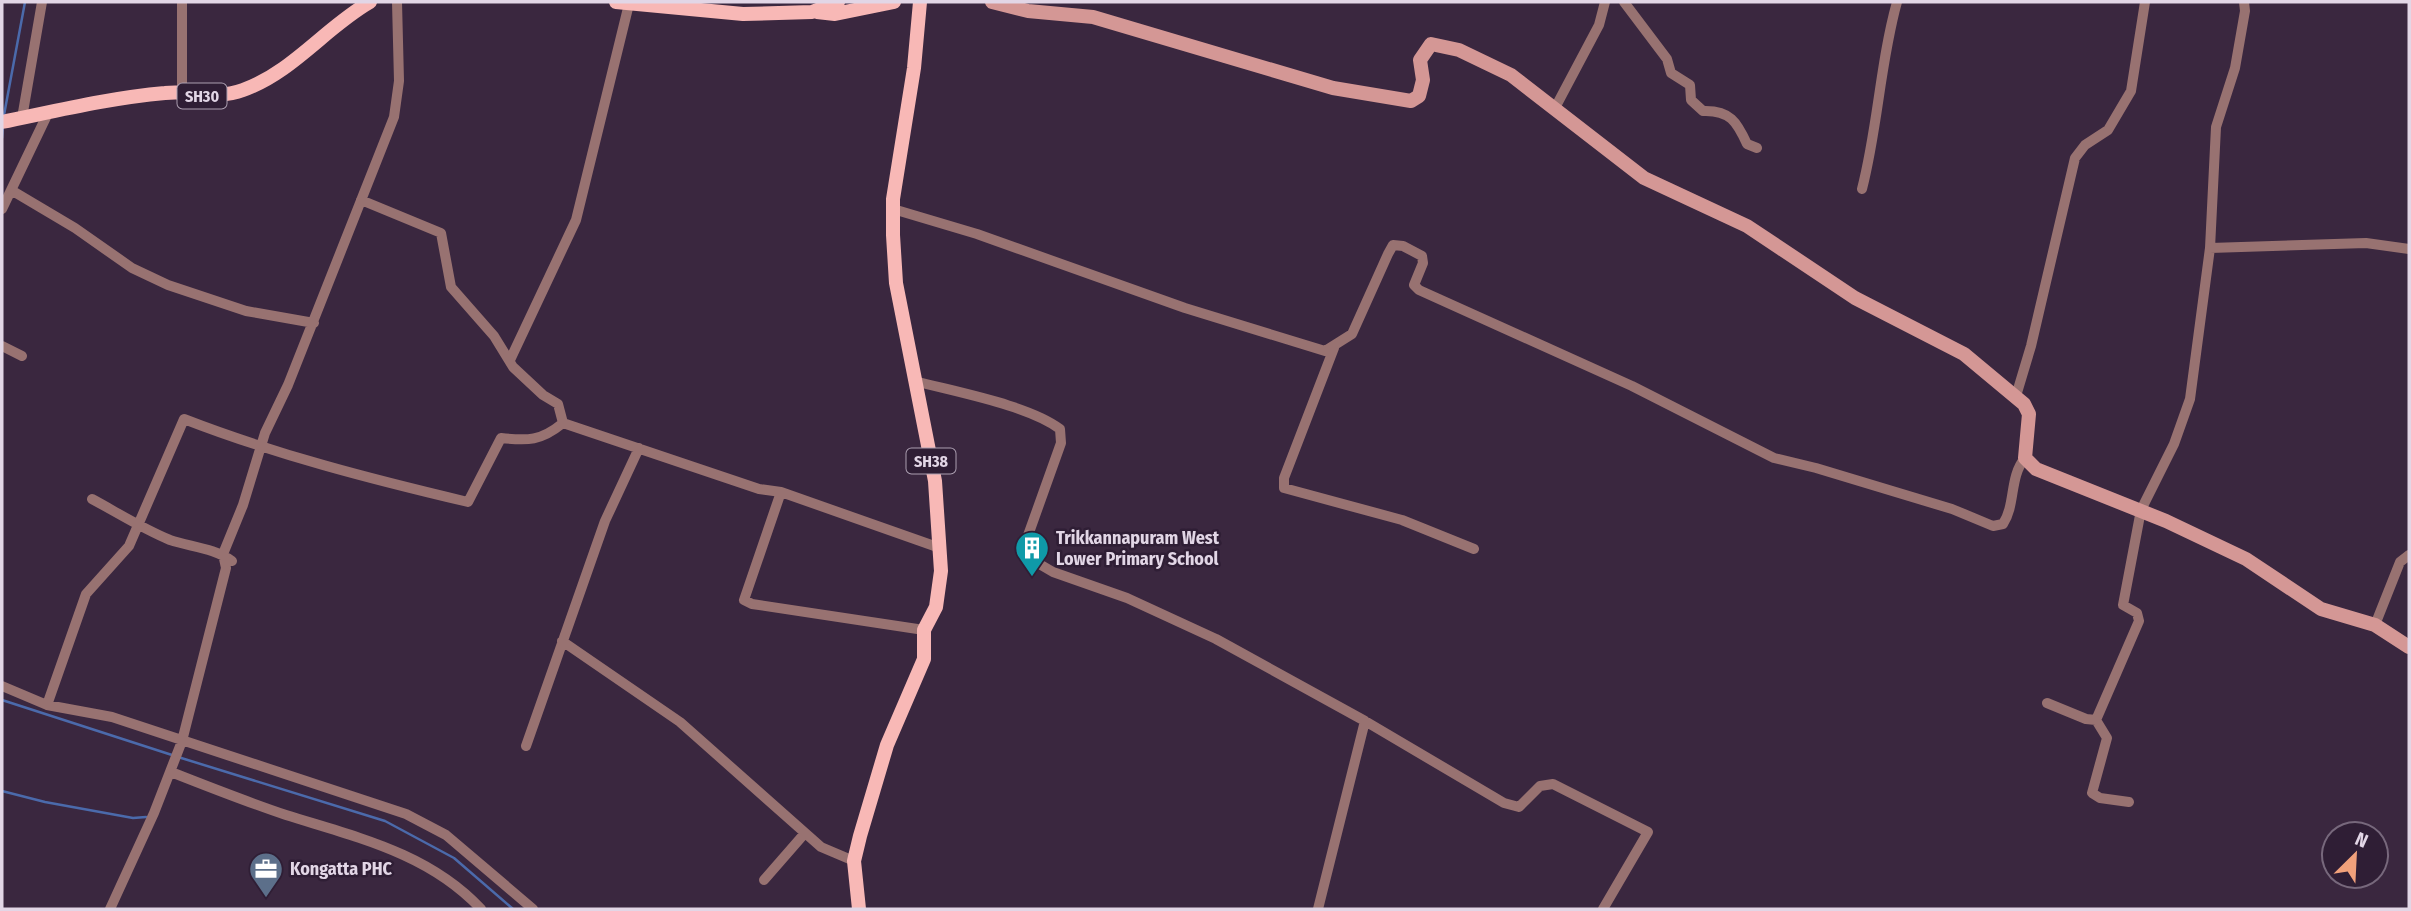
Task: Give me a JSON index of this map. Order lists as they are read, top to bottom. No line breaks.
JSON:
{"streets":{"main road":["SH30","SH38"]},"places":{"building":["Trikkannapuram West Lower Primary School"],"office":["Kongatta PHC"]},"north":"top right"}
